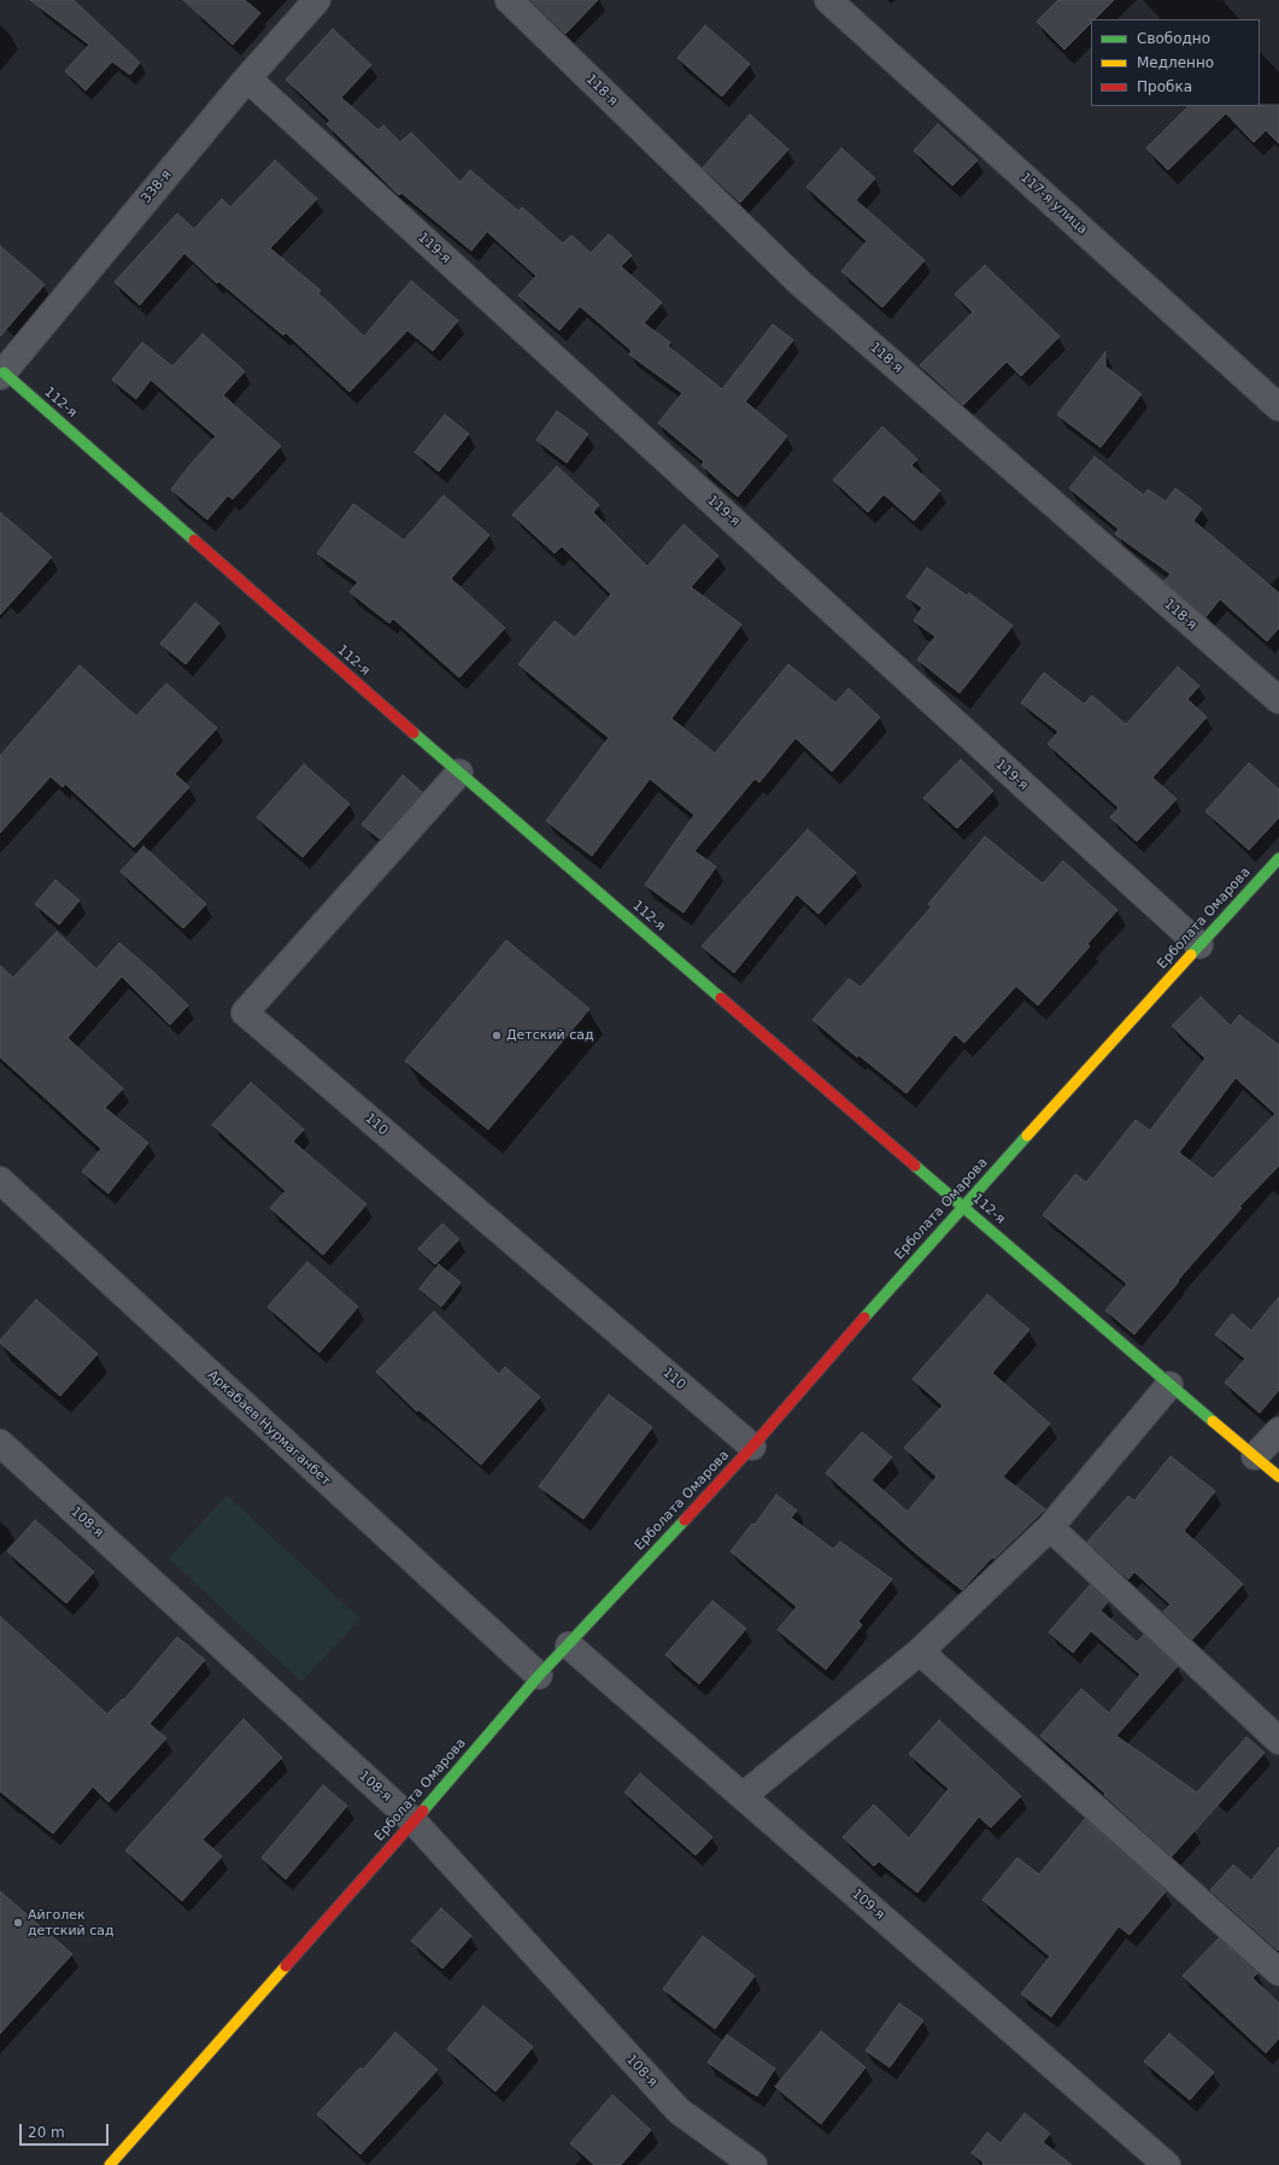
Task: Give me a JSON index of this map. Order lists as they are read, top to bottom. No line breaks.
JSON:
{"streets":{"street":["118-я","338-я","117-я улица","119-я","112-я","Ерболата Омарова","110","Аркабаев Нурмаганбет","108-я","109-я"]},"crossings":[["338-я","119-я"],["338-я","112-я"],["119-я","Ерболата Омарова"],["112-я","Ерболата Омарова"],["112-я","110"],["Ерболата Омарова","110"],["Ерболата Омарова","Аркабаев Нурмаганбет"],["Ерболата Омарова","108-я"],["Ерболата Омарова","109-я"]],"places":["Детский сад","Айголек детский сад"],"legend":["Свободно","Медленно","Пробка"],"scale_bar":"20 m"}
